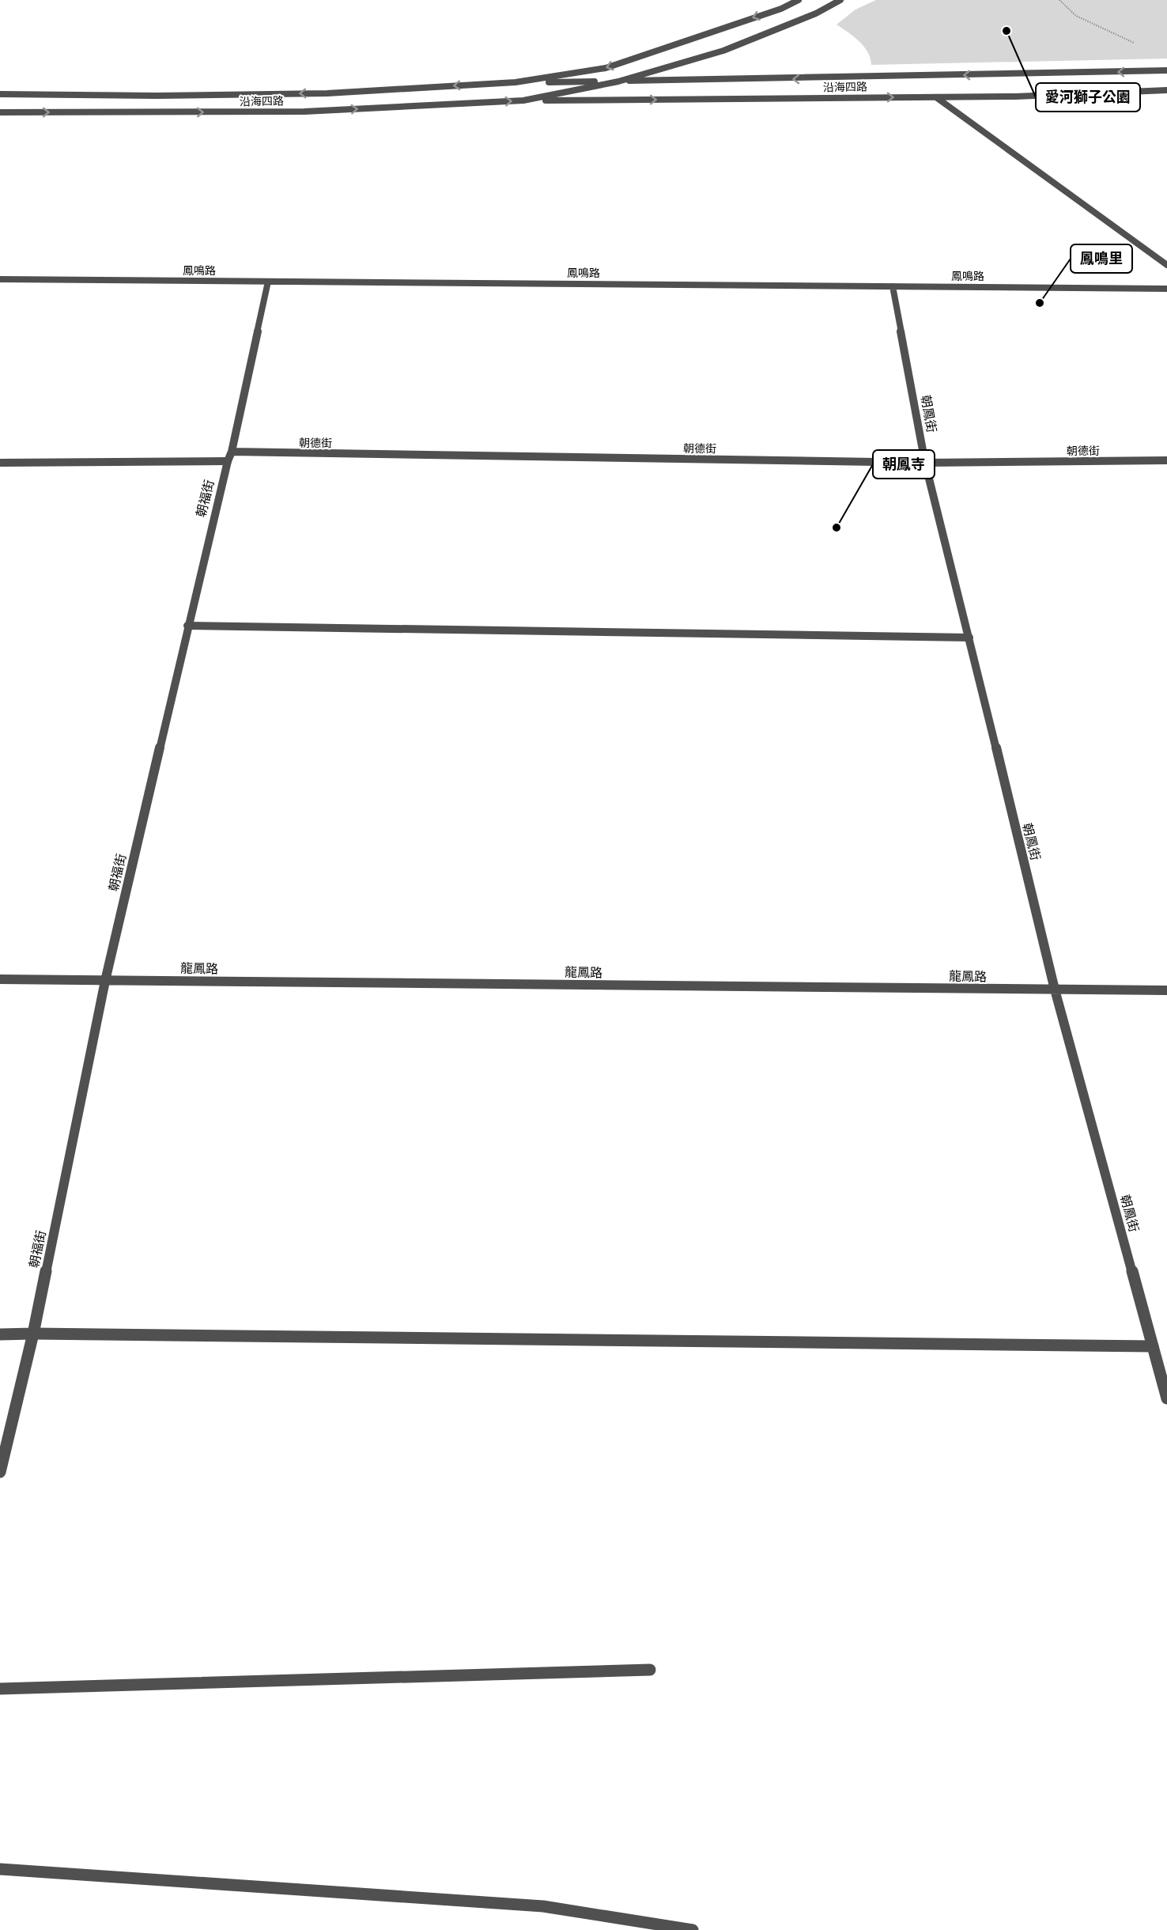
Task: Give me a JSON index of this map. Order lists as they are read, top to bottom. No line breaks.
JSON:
{"streets":{"street":["沿海四路","鳳鳴路","朝鳳街","朝德街","朝福街","龍鳳路"]},"crossings":[["鳳鳴路","朝鳳街"],["鳳鳴路","朝福街"],["朝鳳街","朝德街"],["朝鳳街","龍鳳路"],["朝德街","朝福街"],["朝福街","龍鳳路"]],"places":["愛河獅子公園","鳳鳴里","朝鳳寺"]}
